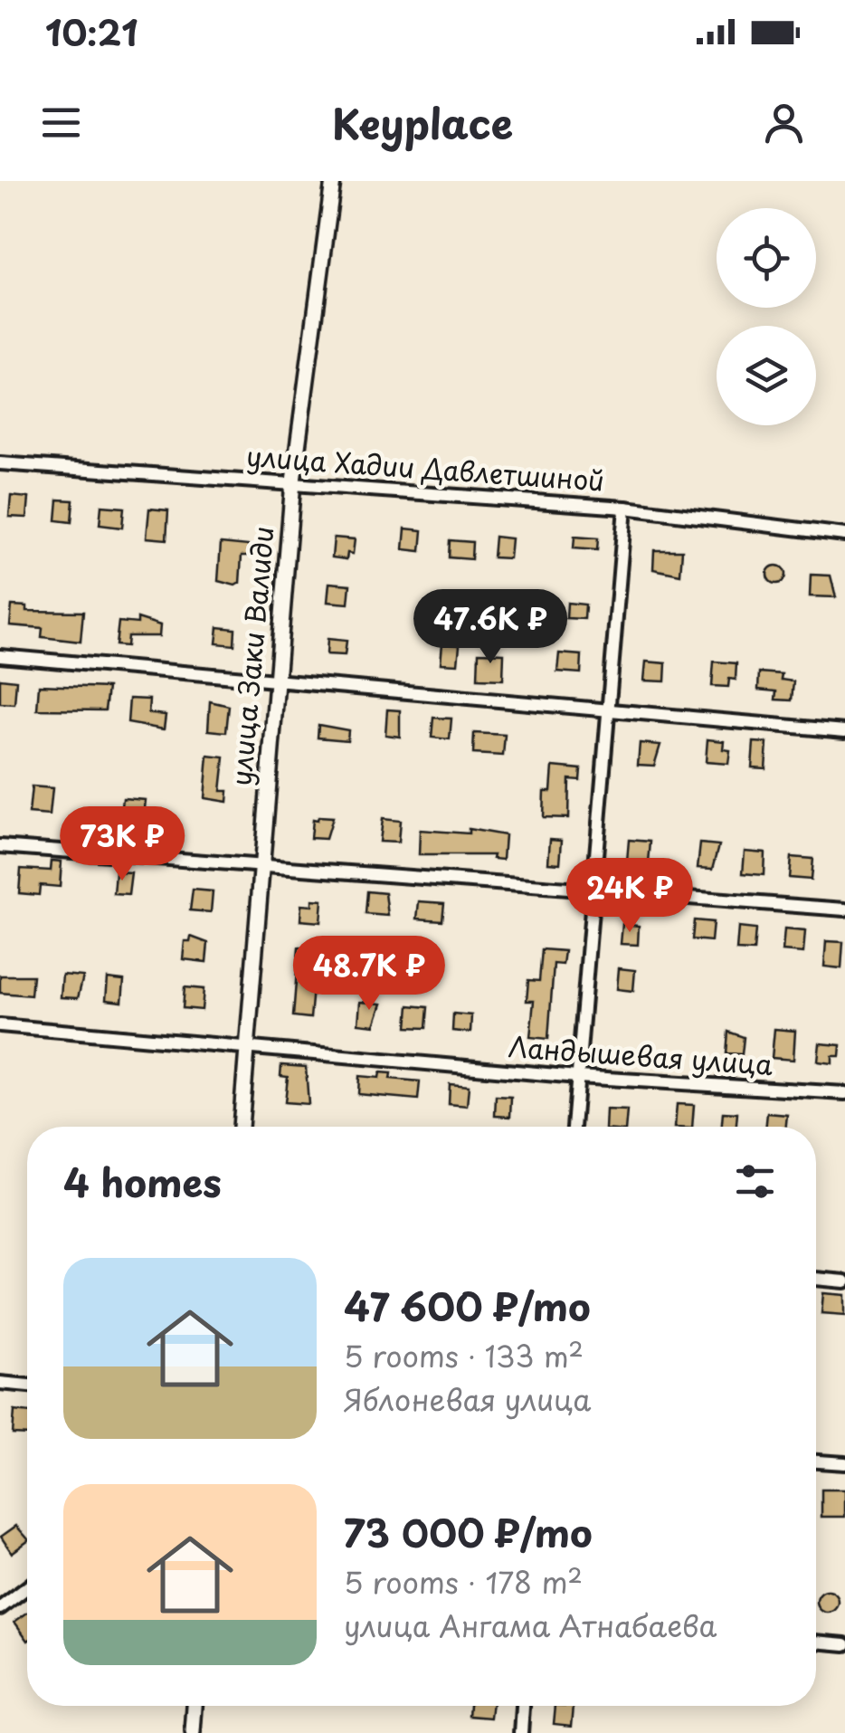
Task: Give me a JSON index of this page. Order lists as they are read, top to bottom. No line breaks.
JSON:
{"streets":{"street":["улица Хадии Давлетшиной","улица Заки Валиди","Ландышевая улица"]},"crossings":[["улица Хадии Давлетшиной","улица Заки Валиди"],["улица Заки Валиди","Ландышевая улица"]],"page":{"status":"10:21","header":"Keyplace","price":["47.6K ₽","73K ₽","24K ₽","48.7K ₽"],"heading":"4 homes","list":[{"name":"47 600 ₽/mo","note":"5 rooms · 133 m² · Яблоневая улица"},{"name":"73 000 ₽/mo","note":"5 rooms · 178 m² · улица Ангама Атнабаева"}]}}
